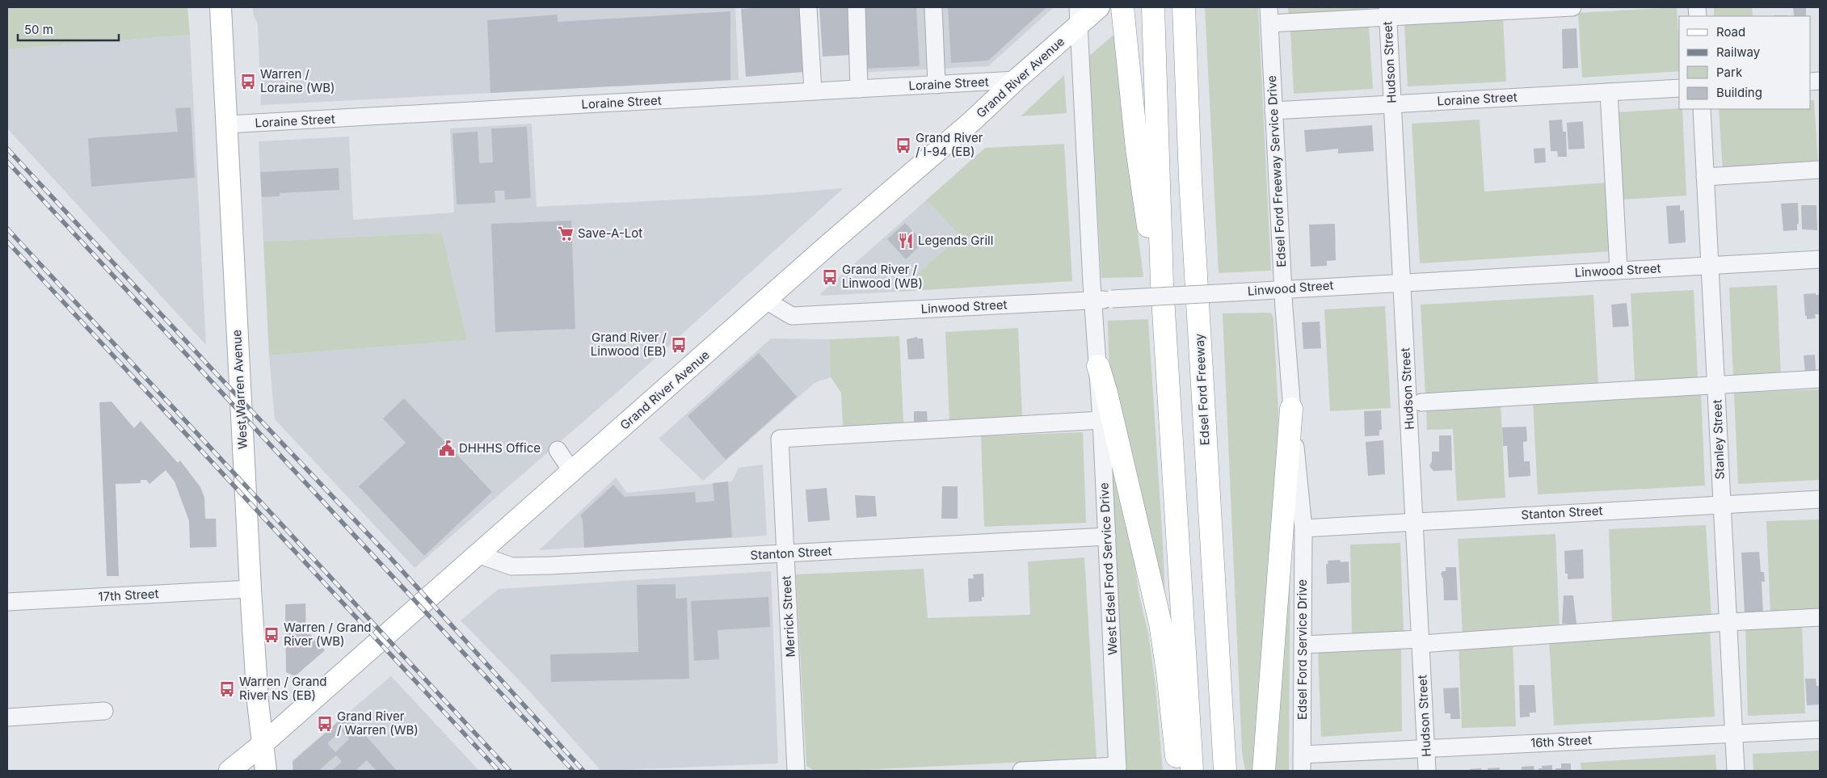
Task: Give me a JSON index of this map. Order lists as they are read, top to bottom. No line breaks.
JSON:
{"streets":{"highway":["Edsel Ford Freeway"],"main road":["Grand River Avenue","West Warren Avenue"],"street":["Hudson Street","Loraine Street","Edsel Ford Freeway Service Drive","Linwood Street","Stanley Street","Stanton Street","West Edsel Ford Service Drive","17th Street","Merrick Street","Edsel Ford Service Drive","16th Street"]},"crossings":[["Hudson Street","Loraine Street"],["Hudson Street","Linwood Street"],["Hudson Street","Stanton Street"],["Hudson Street","16th Street"],["Grand River Avenue","Loraine Street"],["Grand River Avenue","Linwood Street"],["Grand River Avenue","West Warren Avenue"],["Grand River Avenue","Stanton Street"],["Loraine Street","Edsel Ford Freeway Service Drive"],["Loraine Street","West Warren Avenue"],["Edsel Ford Freeway Service Drive","Linwood Street"],["Edsel Ford Freeway Service Drive","Stanton Street"],["Edsel Ford Freeway Service Drive","Edsel Ford Service Drive"],["Linwood Street","Stanley Street"],["West Warren Avenue","17th Street"],["Stanley Street","Stanton Street"],["Stanley Street","16th Street"],["Stanton Street","West Edsel Ford Service Drive"],["Stanton Street","Merrick Street"],["Stanton Street","Edsel Ford Service Drive"],["West Edsel Ford Service Drive","Merrick Street"],["Edsel Ford Service Drive","16th Street"]],"places":{"bus stop":["Warren / Loraine (WB)","Grand River / I-94 (EB)","Grand River / Linwood (WB)","Grand River / Linwood (EB)","Warren / Grand River (WB)","Warren / Grand River NS (EB)","Grand River / Warren (WB)"],"supermarket":["Save-A-Lot"],"restaurant":["Legends Grill"],"public building":["DHHHS Office"]},"legend":["Road","Railway","Park","Building"],"scale_bar":"50 m"}
